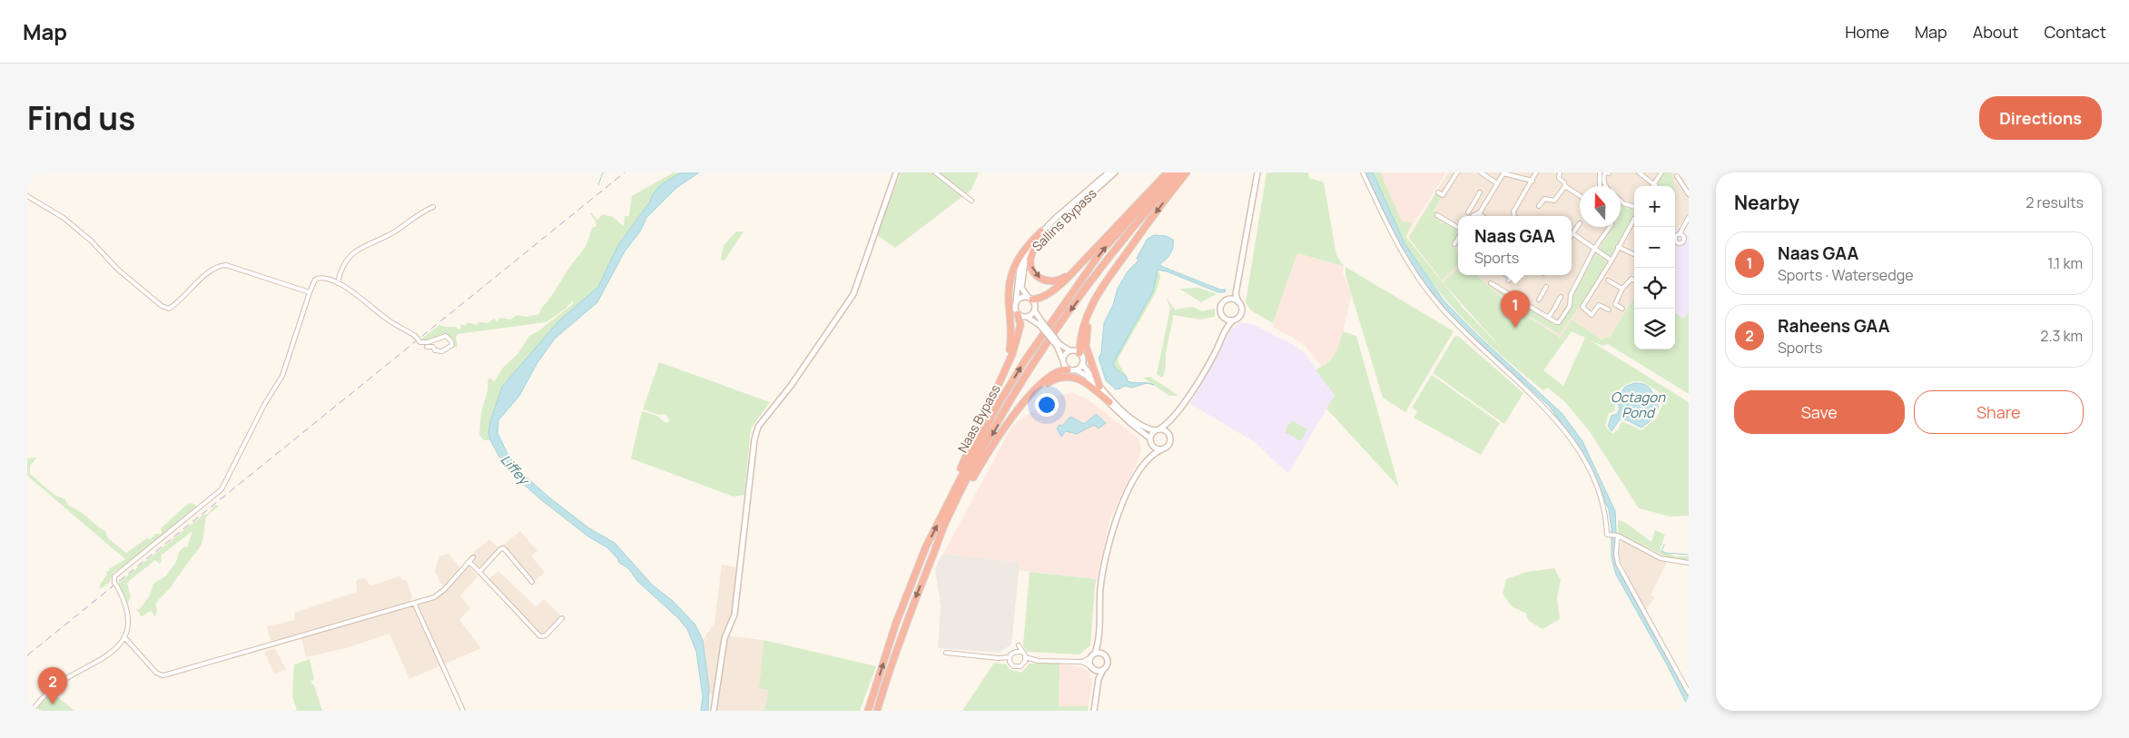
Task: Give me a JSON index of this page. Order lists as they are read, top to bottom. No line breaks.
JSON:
{"streets":{"highway":["Naas Bypass"],"main road":["Sallins Bypass"]},"water":["Octagon Pond","Liffey"],"north":"top","page":{"header":"Map","nav":["Home","Map","About","Contact"],"title":"Find us","buttons":["Directions",["Save","Share"]],"heading":["Nearby","2 results"],"map_buttons":["+","−"],"popup":["Naas GAA","Sports"],"list":[{"mark":"1","name":"Naas GAA","note":"Sports · Watersedge","value":"1.1 km"},{"mark":"2","name":"Raheens GAA","note":"Sports","value":"2.3 km"}],"pins":["1","2"]}}
